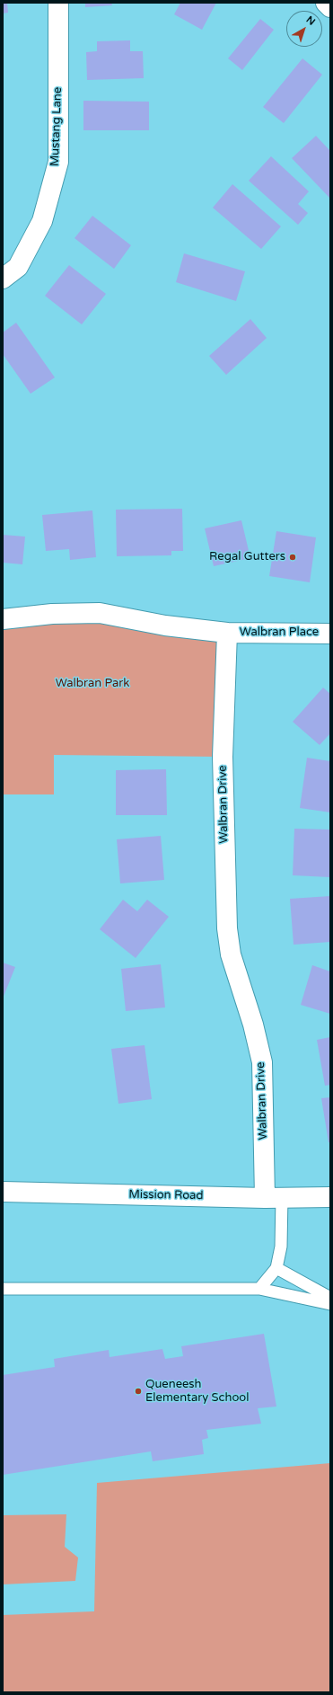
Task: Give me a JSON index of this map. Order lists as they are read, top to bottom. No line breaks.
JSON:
{"streets":{"street":["Mustang Lane","Walbran Place","Walbran Drive","Mission Road"]},"crossings":[["Walbran Place","Walbran Drive"],["Walbran Drive","Mission Road"]],"parks":["Walbran Park"],"places":["Regal Gutters","Queneesh Elementary School"],"north":"top right"}
